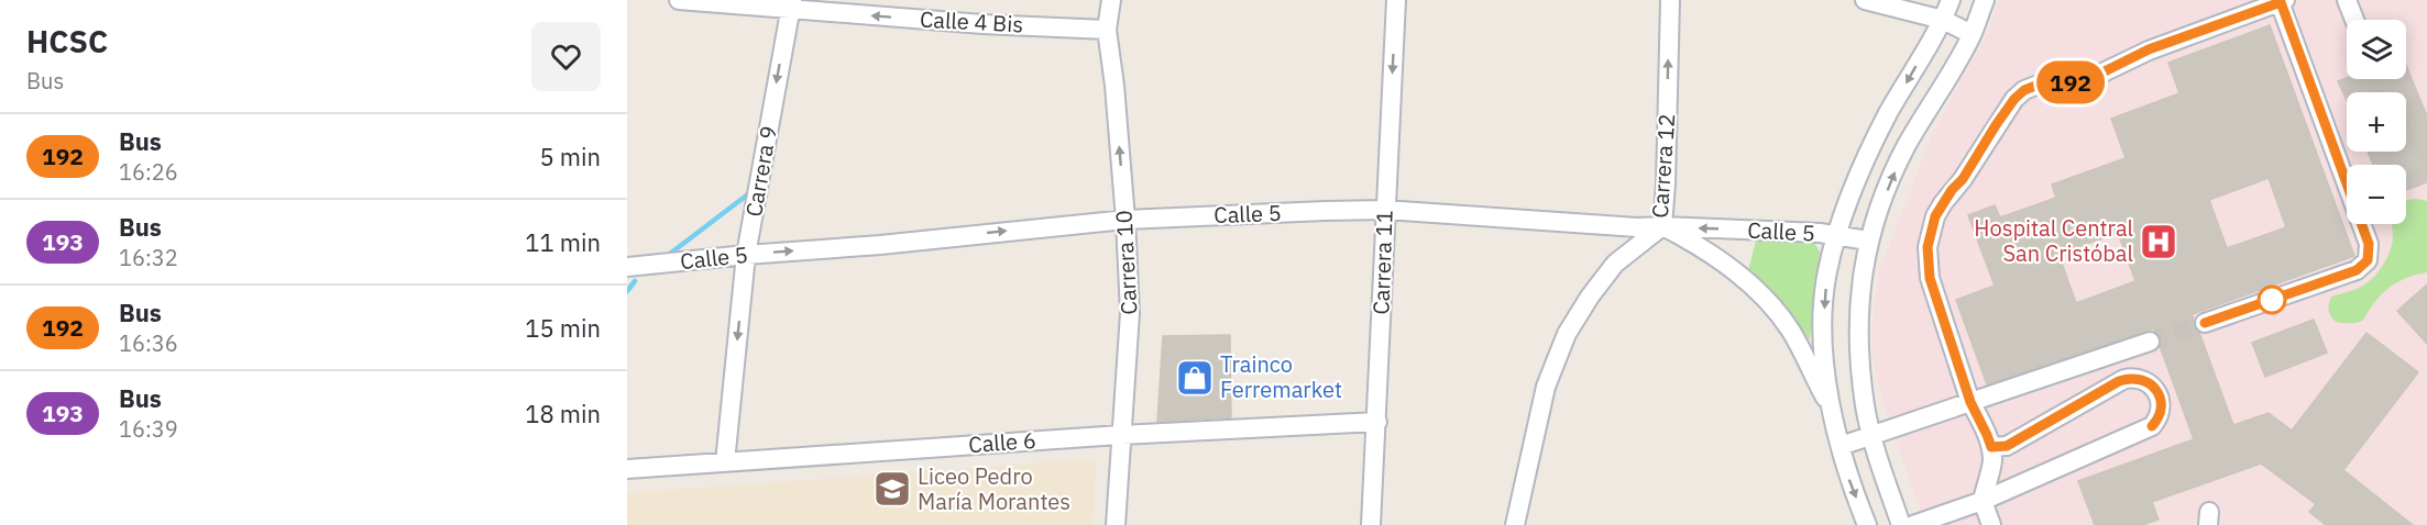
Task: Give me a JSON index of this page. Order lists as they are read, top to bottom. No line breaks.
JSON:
{"streets":{"street":["Calle 4 Bis","Carrera 12","Carrera 9","Calle 5","Carrera 10","Carrera 11","Calle 6"]},"crossings":[["Calle 4 Bis","Carrera 9"],["Calle 4 Bis","Carrera 10"],["Carrera 12","Calle 5"],["Carrera 9","Calle 5"],["Carrera 9","Calle 6"],["Calle 5","Carrera 10"],["Calle 5","Carrera 11"],["Carrera 10","Calle 6"],["Carrera 11","Calle 6"]],"one_way":["Calle 4 Bis","Carrera 12","Carrera 9","Carrera 10","Carrera 11"],"places":{"hospital":["Hospital Central San Cristóbal"],"shop":["Trainco Ferremarket"],"school or university":["Liceo Pedro María Morantes"]},"lines":["bus line 192"],"page":{"heading":["HCSC","Bus"],"on_map":"192","map_buttons":["+","−"],"list":[{"mark":"192","name":"Bus","note":"16:26","value":"5 min"},{"mark":"193","name":"Bus","note":"16:32","value":"11 min"},{"mark":"192","name":"Bus","note":"16:36","value":"15 min"},{"mark":"193","name":"Bus","note":"16:39","value":"18 min"}]}}
